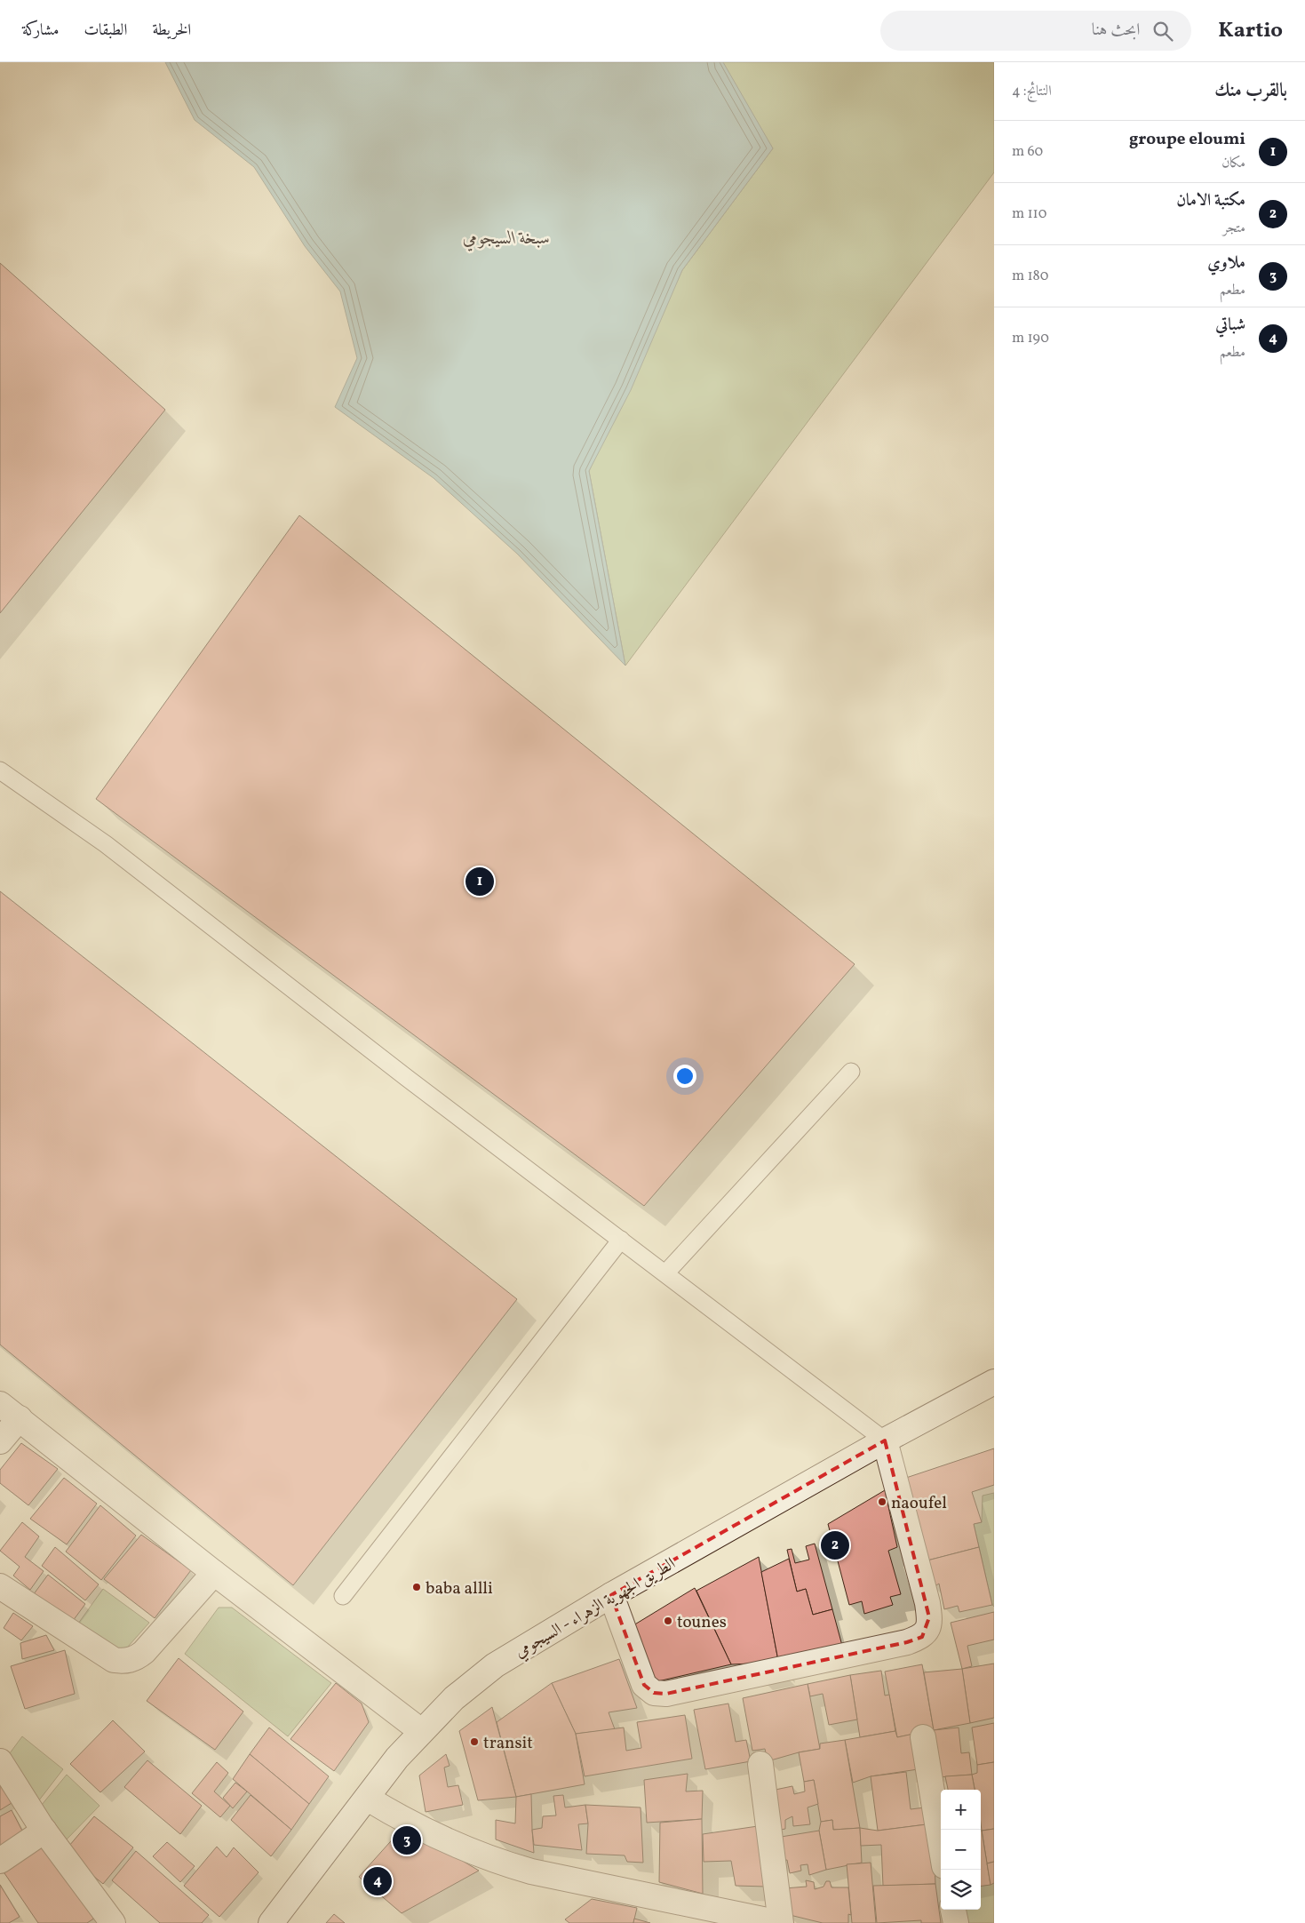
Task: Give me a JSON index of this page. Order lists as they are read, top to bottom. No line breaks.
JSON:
{"streets":{"street":["الطريق الجهوية الزهراء - السيجومي"]},"water":["سبخة السيجومي"],"places":["naoufel","baba allli","tounes","transit"],"page":{"header":"Kartio","search":"ابحث هنا","nav":["الخريطة","الطبقات","مشاركة"],"heading":["بالقرب منك","النتائج: 4"],"list":[{"mark":"1","name":"groupe eloumi","note":"مكان","value":"60 m"},{"mark":"2","name":"مكتبة الامان","note":"متجر","value":"110 m"},{"mark":"3","name":"ملاوي","note":"مطعم","value":"180 m"},{"mark":"4","name":"شباتي","note":"مطعم","value":"190 m"}],"pins":["1","2","3","4"],"map_buttons":["+","−"]}}
